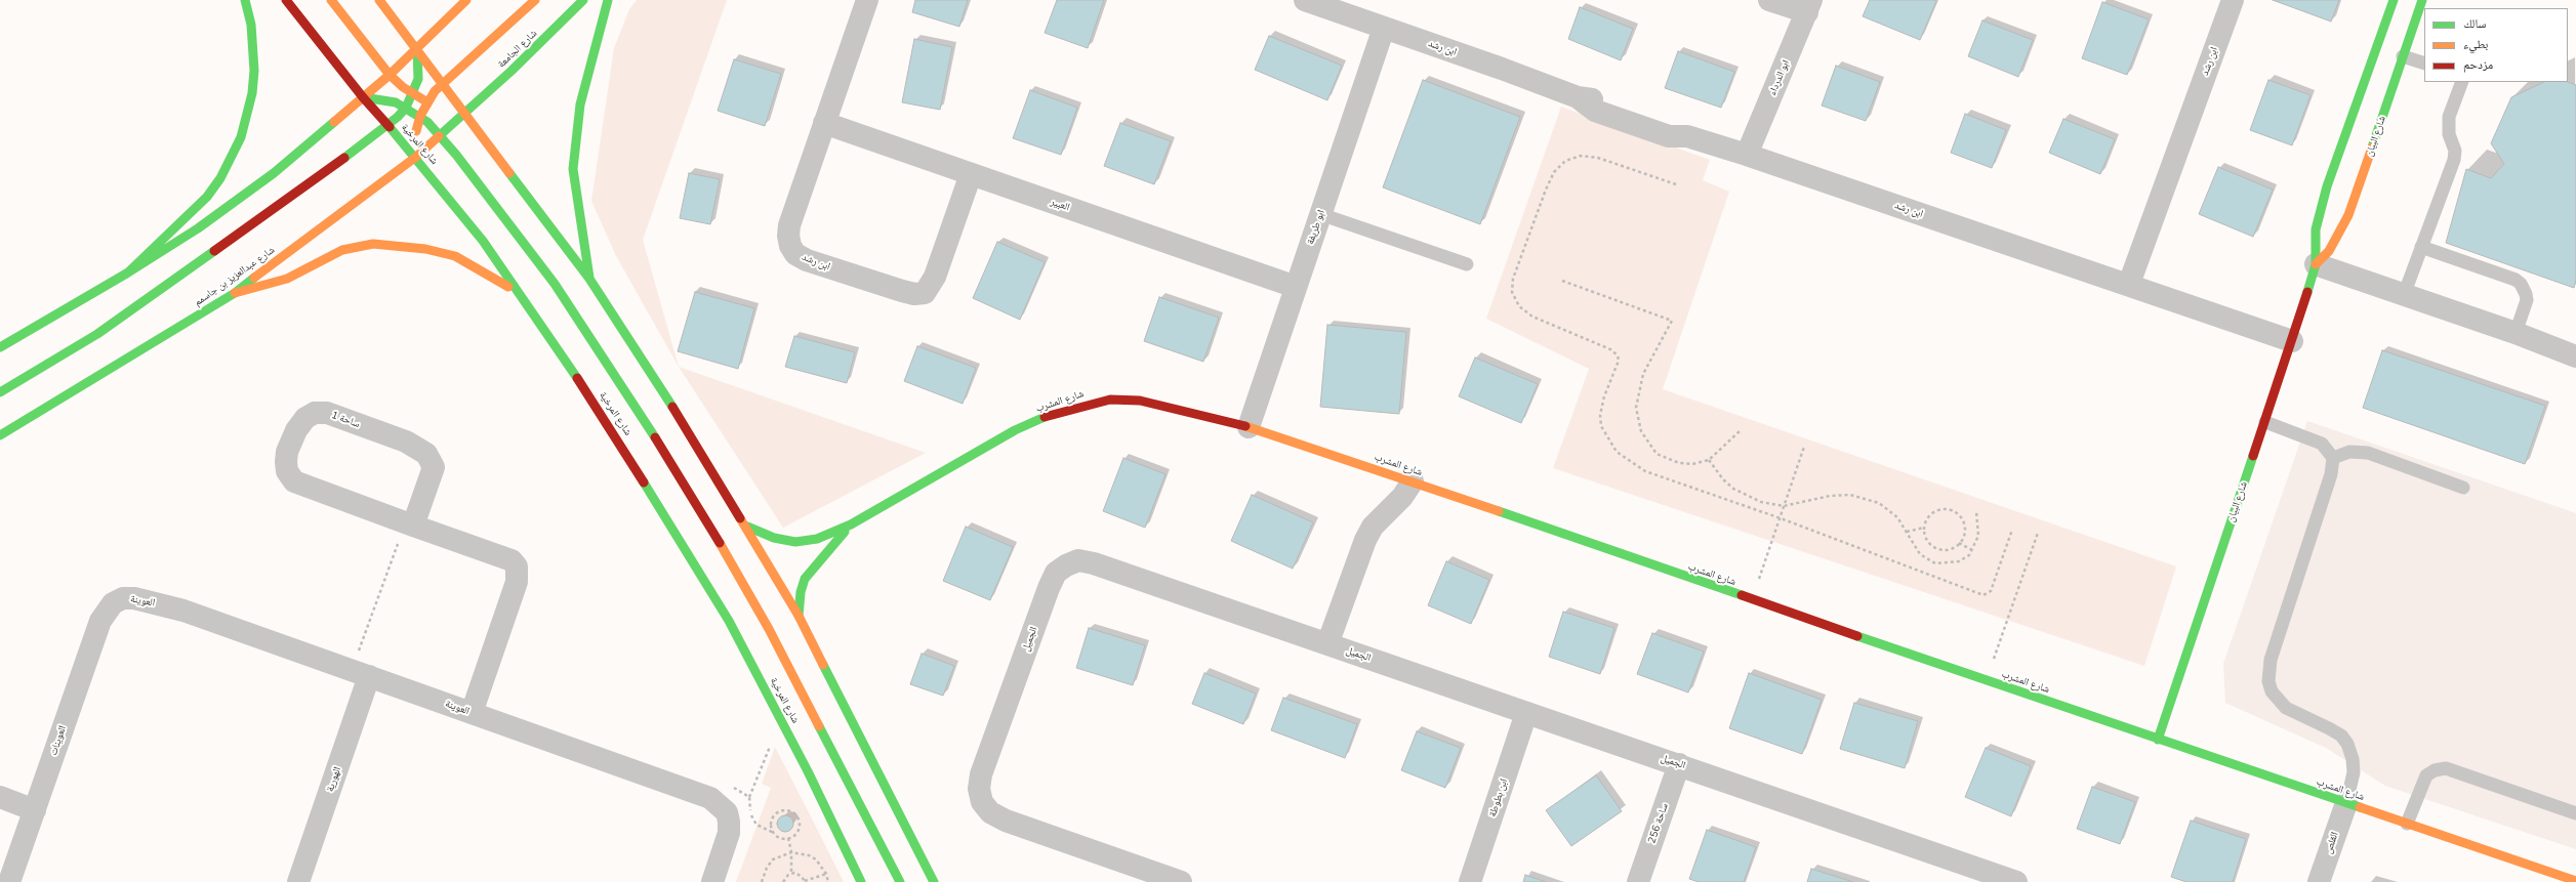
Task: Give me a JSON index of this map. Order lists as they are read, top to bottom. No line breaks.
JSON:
{"streets":{"main road":["شارع الجامعة","شارع البيان","شارع المرخية","شارع عبدالعزيز بن جاسمم","شارع المشرب"],"street":["ابن رشد","ابو الدرداء","العبير","ابو طريفة","ساحة 1","العوينة","الجميل","العوينات","الهورية","ابن بطوطة","ساحة 256","القلص"]},"crossings":[["ابن رشد","ابو الدرداء"],["ابن رشد","شارع البيان"],["ابن رشد","العبير"],["ابن رشد","ابو طريفة"],["شارع الجامعة","شارع عبدالعزيز بن جاسمم"],["شارع البيان","شارع المشرب"],["شارع المرخية","شارع عبدالعزيز بن جاسمم"],["العبير","ابو طريفة"],["ابو طريفة","شارع المشرب"],["شارع المشرب","القلص"],["ساحة 1","العوينة"],["العوينة","العوينات"],["العوينة","الهورية"],["الجميل","ابن بطوطة"],["الجميل","ساحة 256"]],"legend":["سالك","بطيء","مزدحم"]}
